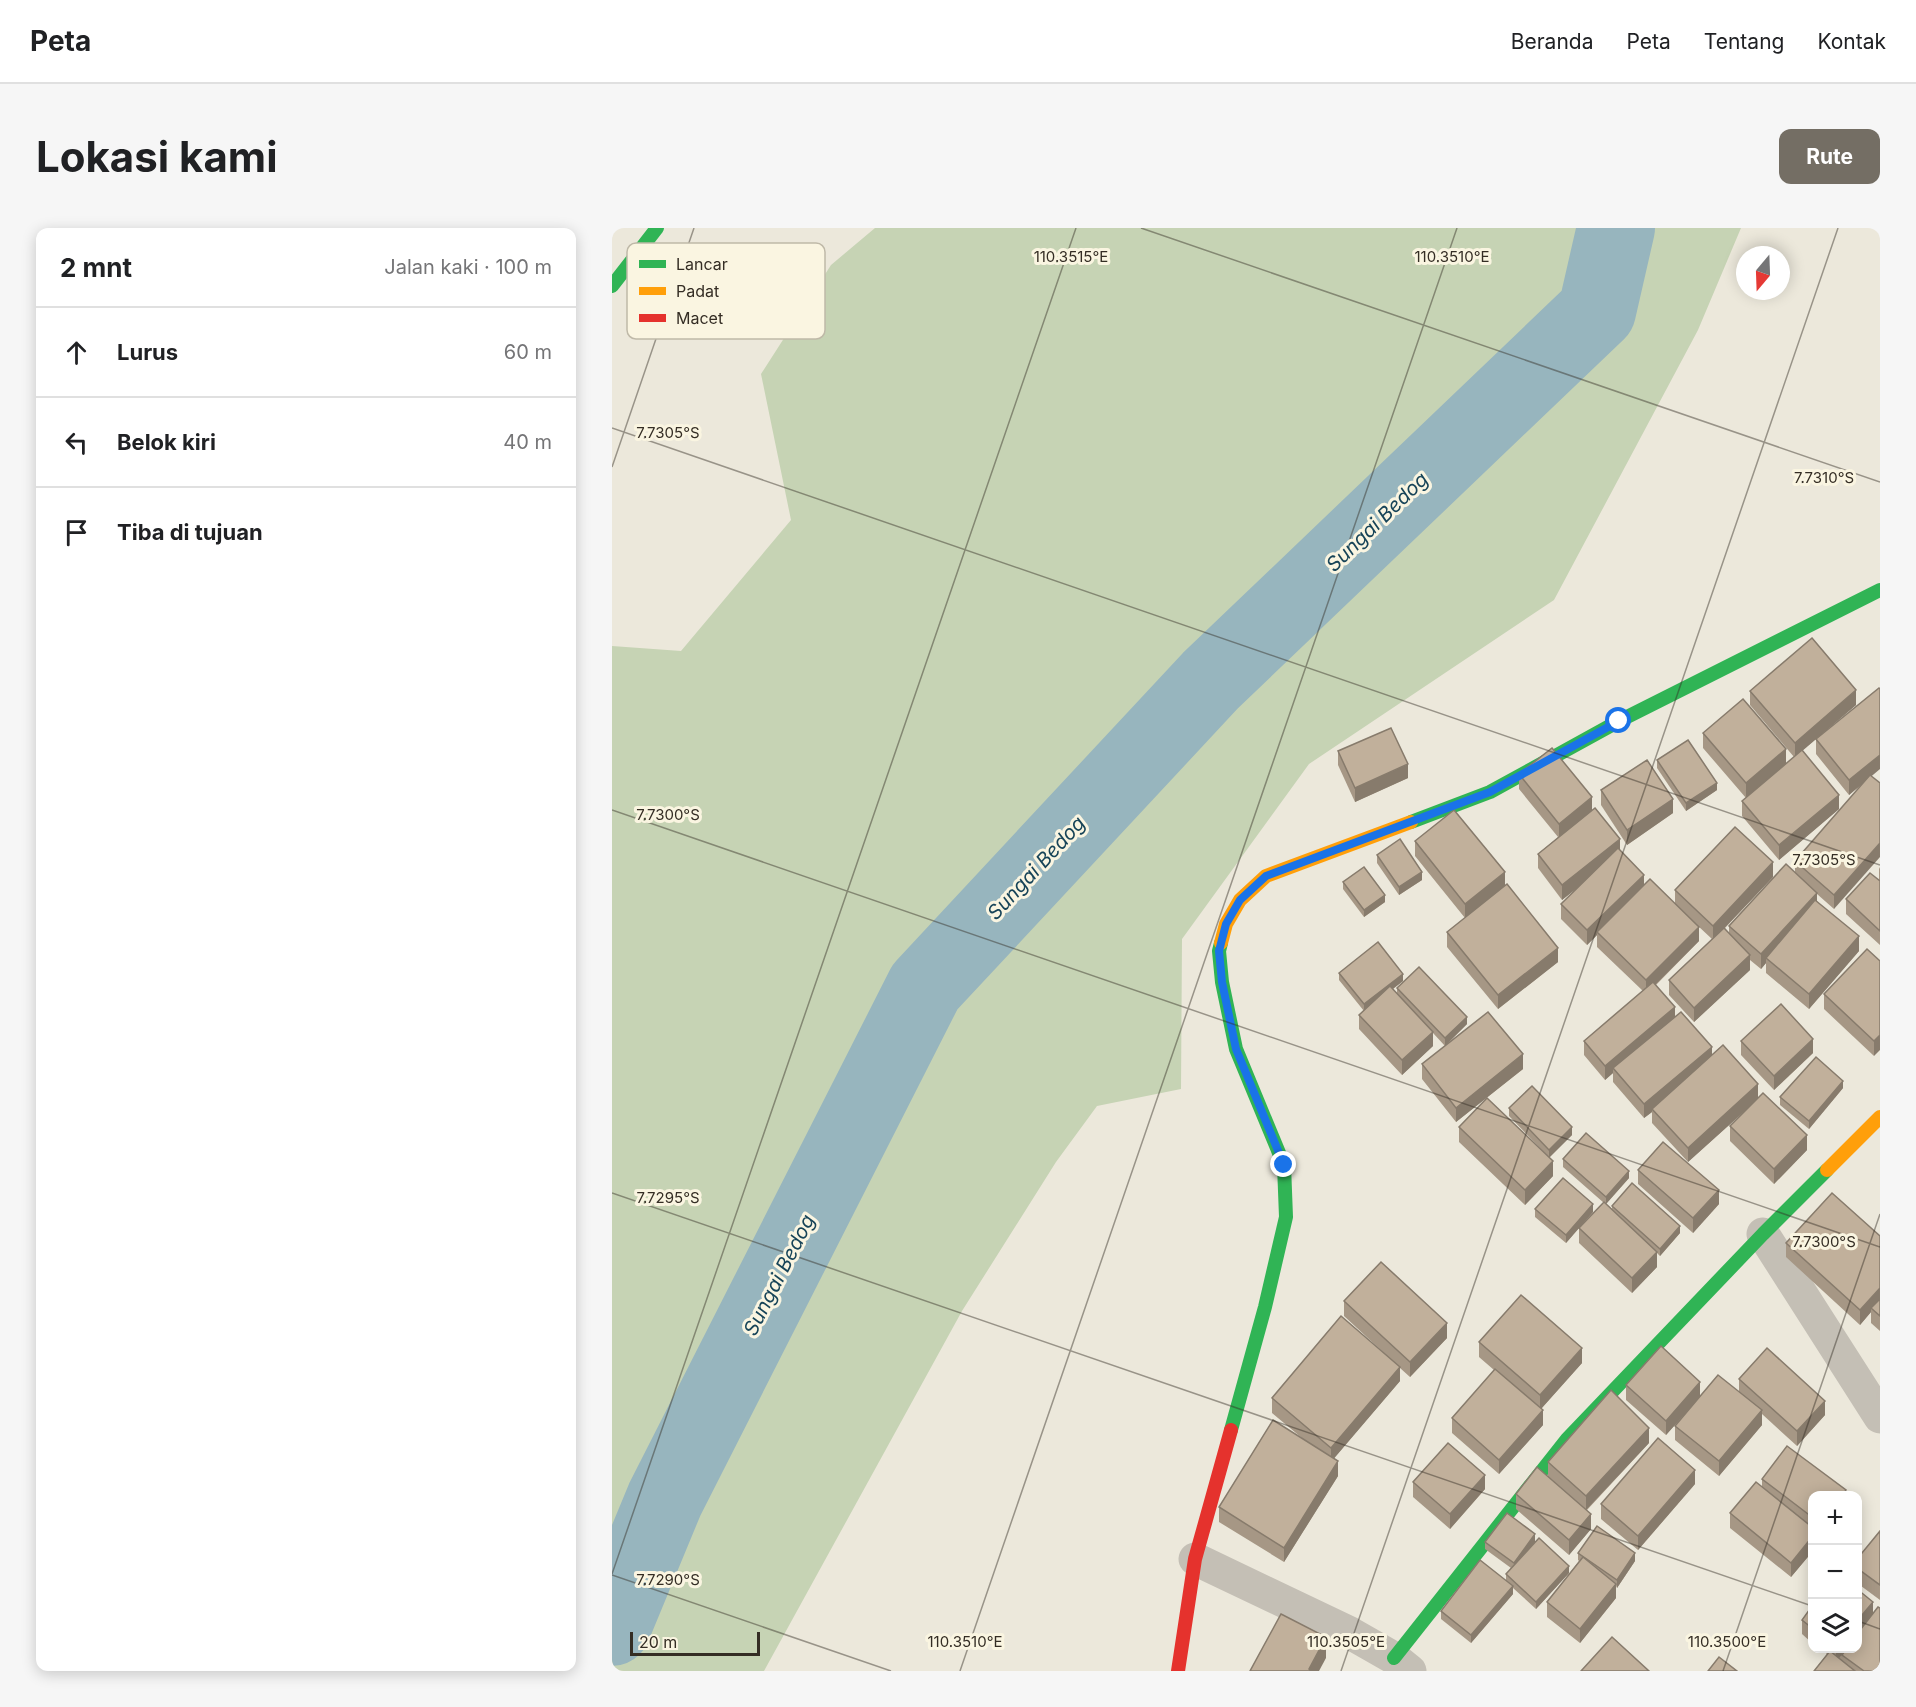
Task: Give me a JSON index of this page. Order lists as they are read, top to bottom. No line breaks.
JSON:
{"water":["Sungai Bedog"],"legend":["Lancar","Padat","Macet"],"scale_bar":"20 m","north":"bottom","page":{"header":"Peta","nav":["Beranda","Peta","Tentang","Kontak"],"buttons":"Rute","title":"Lokasi kami","heading":["2 mnt","Jalan kaki · 100 m"],"list":[["Lurus","60 m"],["Belok kiri","40 m"],"Tiba di tujuan"],"map_buttons":["+","−"],"scale":"20 m"},"coordinates":["110.3515°E","110.3510°E","7.7305°S","7.7310°S","7.7300°S","7.7295°S","7.7290°S","110.3505°E","110.3500°E"]}
